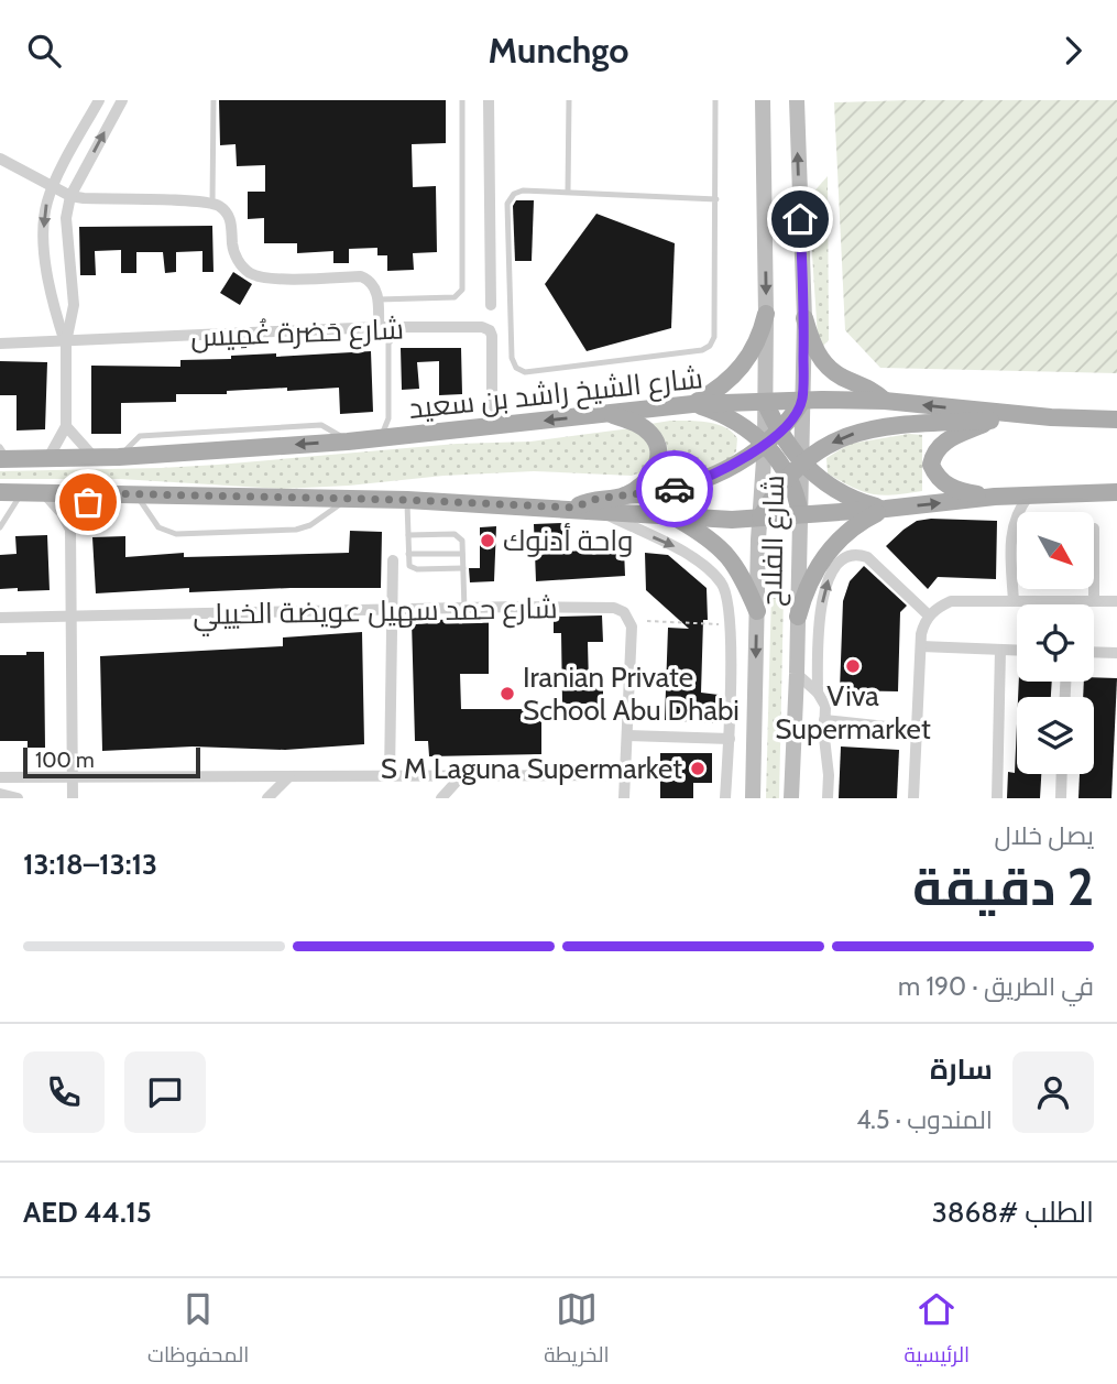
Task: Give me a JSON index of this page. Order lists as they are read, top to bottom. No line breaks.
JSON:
{"streets":{"main road":["شارع الشيخ راشد بن سعيد","شارع الفلاح"],"street":["شارع حَضرة غُمِيس","شارع حمد سهيل عويضة الخييلي"]},"crossings":[["شارع حَضرة غُمِيس","شارع الشيخ راشد بن سعيد"],["شارع الشيخ راشد بن سعيد","شارع الفلاح"]],"places":["واحة أدنوك","Viva Supermarket","Iranian Private School Abu Dhabi","S M Laguna Supermarket"],"scale_bar":"100 m","north":"bottom right","page":{"header":"Munchgo","scale":"100 m","heading":["2 دقيقة","يصل خلال","13:13–13:18"],"panel":["سارة","المندوب · 4.5","الطلب #3868","AED 44.15"],"bar":"في الطريق · 190 m","tabs":["الرئيسية","الخريطة","المحفوظات"]}}
